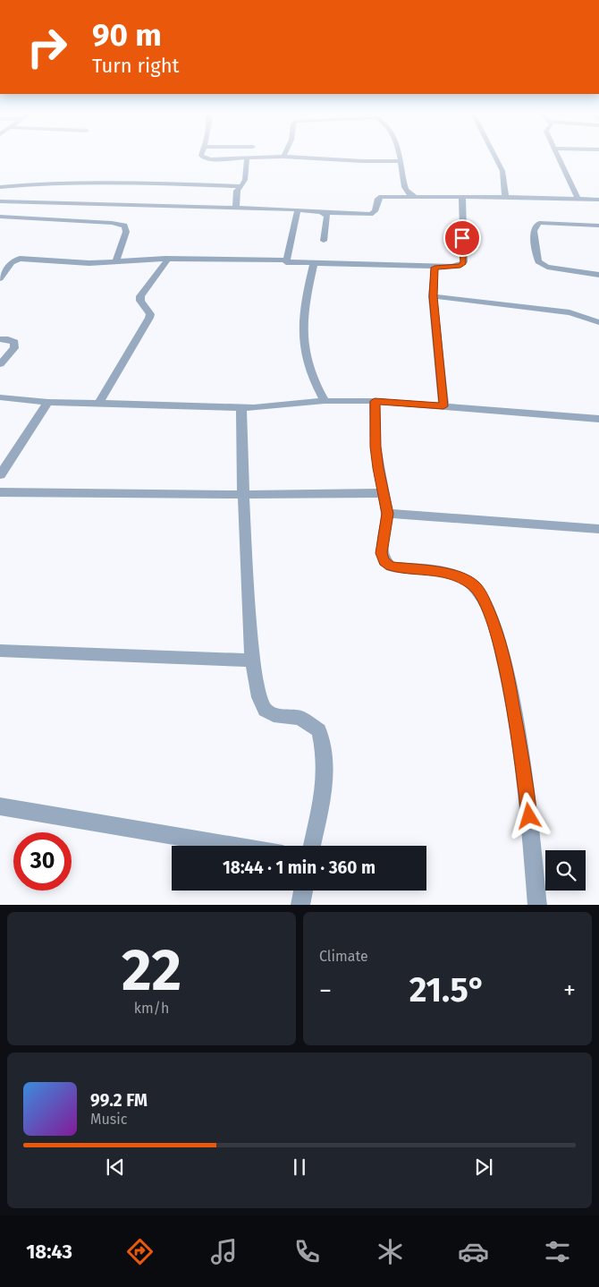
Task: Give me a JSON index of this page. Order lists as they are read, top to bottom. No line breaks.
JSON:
{"page":{"turn":["90 m","Turn right"],"limit":"30","trip":"18:44 · 1 min · 360 m","tile":[["22","km/h"],"Climate"],"heat":["−","21.5°","+"],"song":["99.2 FM","Music"],"tabs":"18:43"}}
